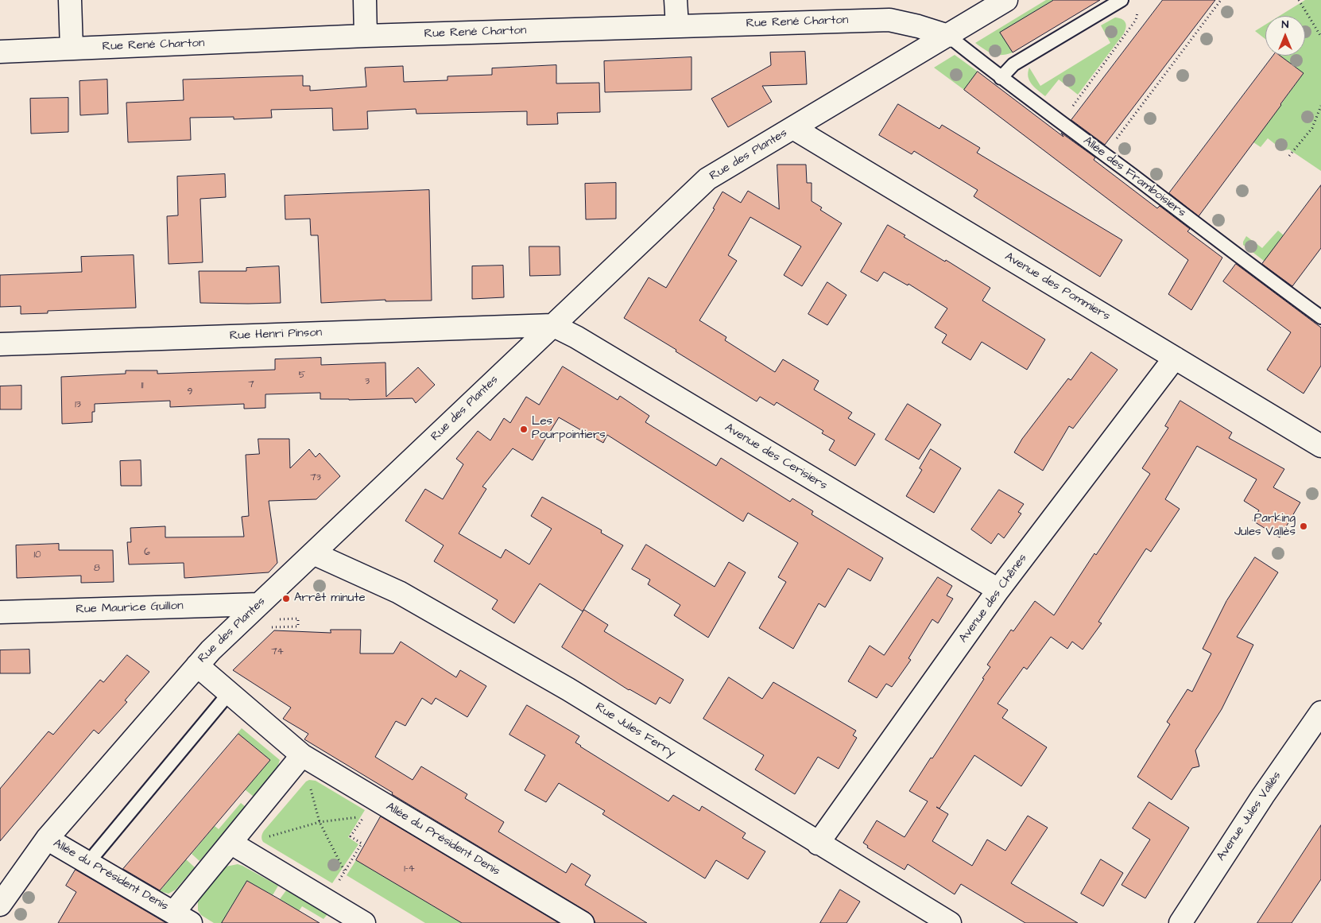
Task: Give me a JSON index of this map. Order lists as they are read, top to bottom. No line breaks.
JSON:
{"streets":{"street":["Rue René Charton","Rue des Plantes","Avenue des Pommiers","Rue Henri Pinson","Avenue des Cerisiers","Avenue des Chênes","Rue Maurice Guillon","Rue Jules Ferry","Avenue Jules Vallès","Allée du Président Denis"],"lane":["Allée des Framboisiers"]},"crossings":[["Rue René Charton","Rue des Plantes"],["Rue René Charton","Allée des Framboisiers"],["Rue des Plantes","Allée des Framboisiers"],["Rue des Plantes","Avenue des Pommiers"],["Rue des Plantes","Rue Henri Pinson"],["Rue des Plantes","Avenue des Cerisiers"],["Rue des Plantes","Rue Maurice Guillon"],["Rue des Plantes","Rue Jules Ferry"],["Rue des Plantes","Allée du Président Denis"],["Avenue des Pommiers","Avenue des Chênes"],["Rue Henri Pinson","Avenue des Cerisiers"],["Avenue des Cerisiers","Avenue des Chênes"],["Avenue des Chênes","Rue Jules Ferry"]],"places":["Les Pourpointiers","Parking Jules Vallès","Arrêt minute"],"house_numbers":["5","3","7","11","9","13","73","6","10","8","74","1-4"],"north":"top"}
